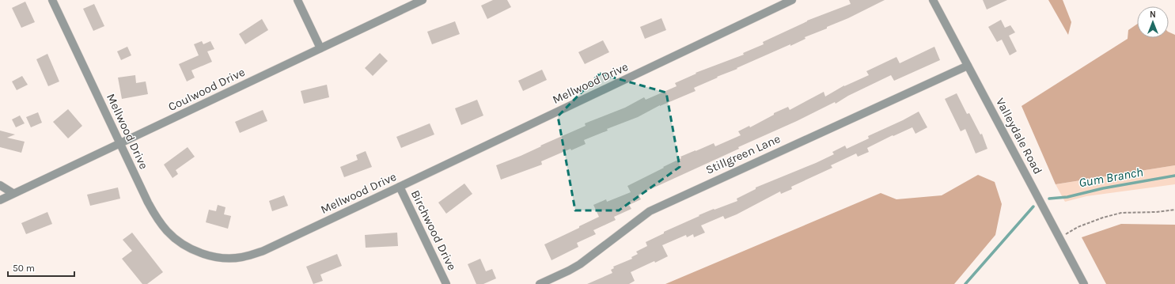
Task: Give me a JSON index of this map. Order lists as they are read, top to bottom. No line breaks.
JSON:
{"streets":{"street":["Mellwood Drive","Coulwood Drive","Valleydale Road","Stillgreen Lane","Birchwood Drive"]},"crossings":[["Mellwood Drive","Coulwood Drive"],["Mellwood Drive","Birchwood Drive"],["Valleydale Road","Stillgreen Lane"]],"water":["Gum Branch"],"scale_bar":"50 m","north":"top"}
